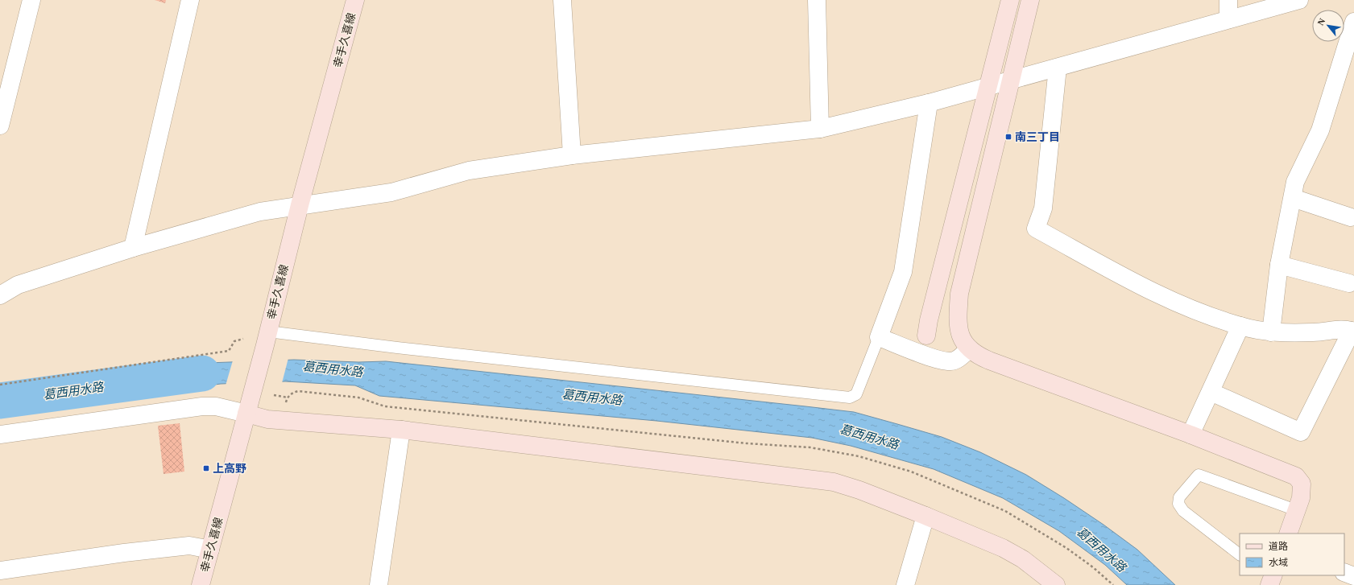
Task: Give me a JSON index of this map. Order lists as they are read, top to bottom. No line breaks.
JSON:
{"streets":{"street":["幸手久喜線"]},"water":["葛西用水路"],"places":{"transit":["南三丁目","上高野"]},"legend":["道路","水域"],"north":"top left"}
